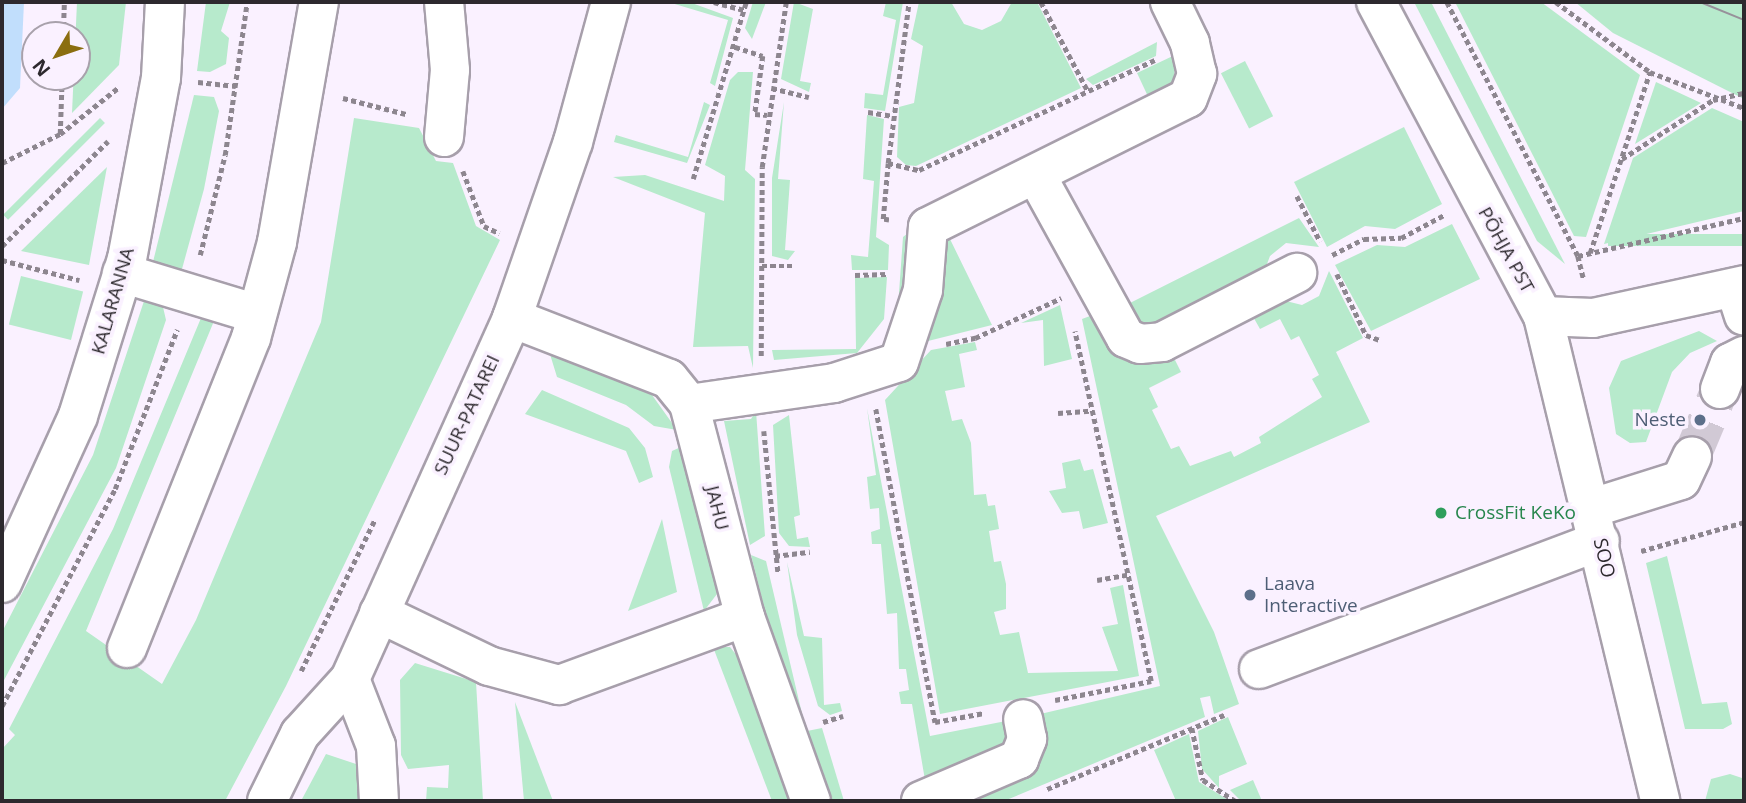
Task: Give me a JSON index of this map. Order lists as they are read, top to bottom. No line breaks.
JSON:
{"streets":{"street":["PÕHJA PST","KALARANNA","SUUR-PATAREI","JAHU","SOO"]},"crossings":[["PÕHJA PST","SOO"],["SUUR-PATAREI","JAHU"]],"places":["Neste","CrossFit KeKo","Laava Interactive"],"north":"bottom left"}
